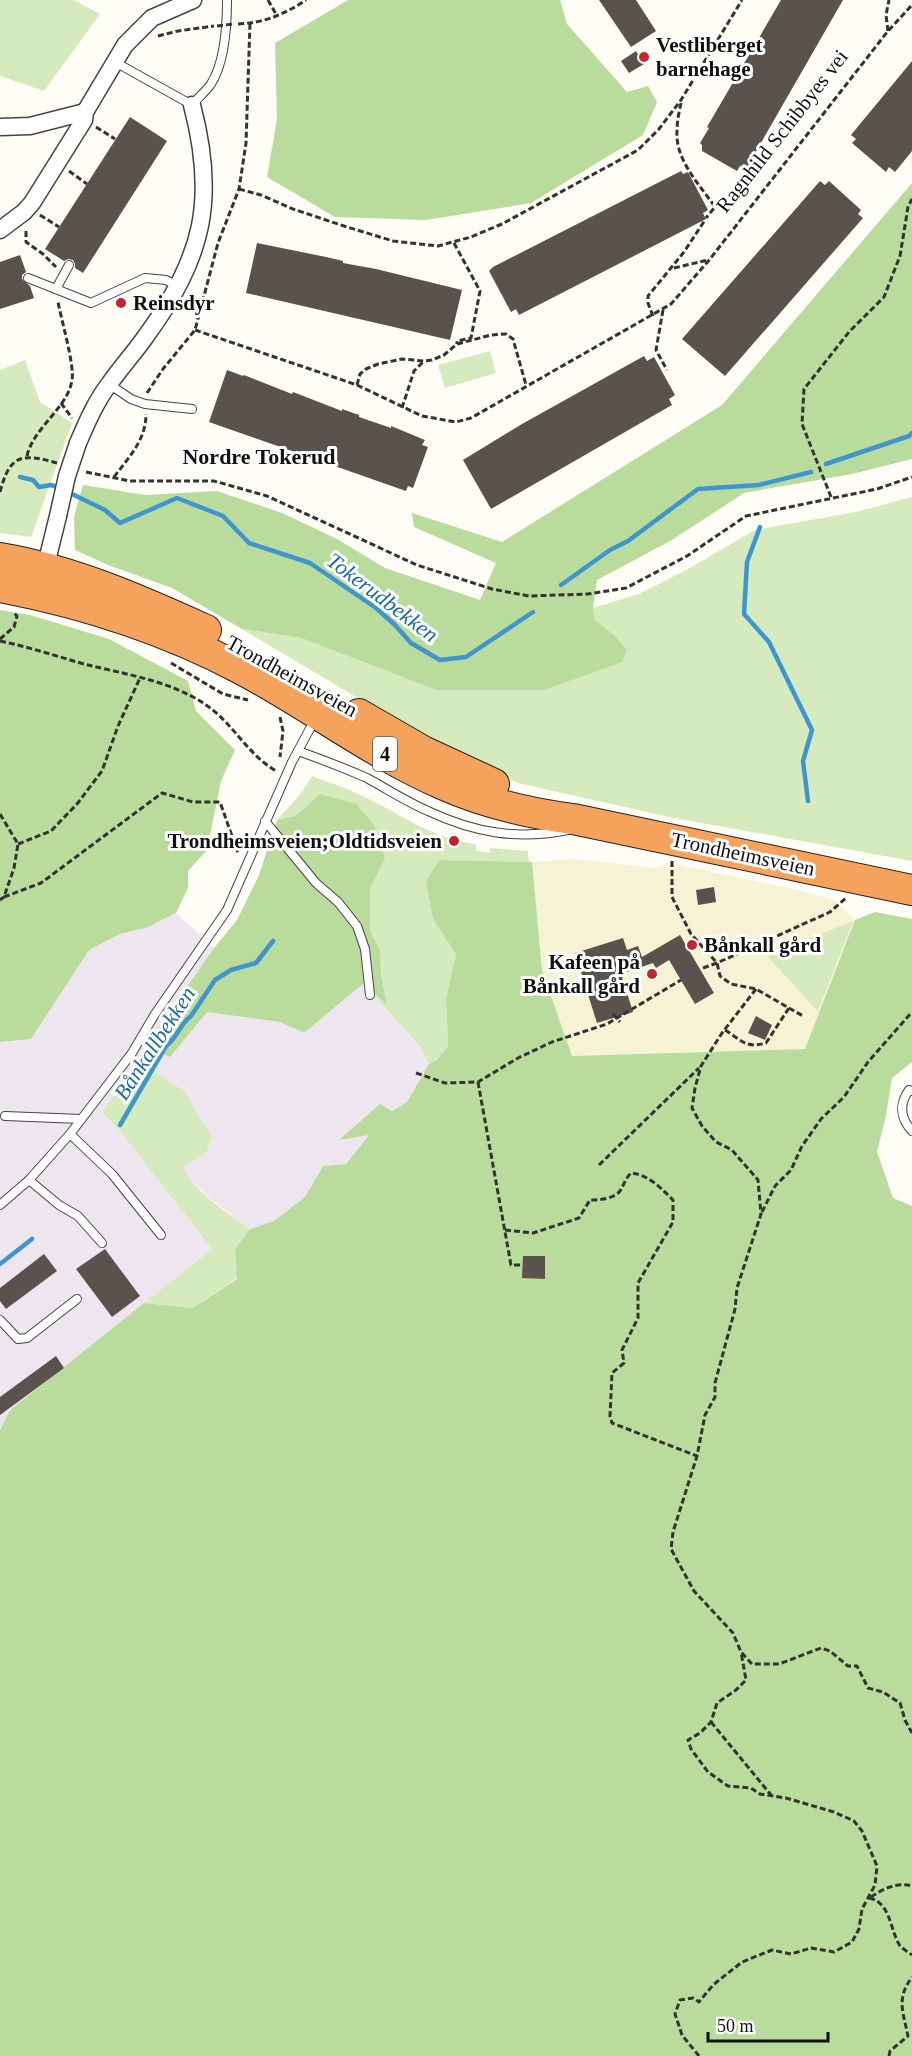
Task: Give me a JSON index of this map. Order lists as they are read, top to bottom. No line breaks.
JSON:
{"streets":{"highway":["Trondheimsveien","4"],"path":["Ragnhild Schibbyes vei"]},"districts":["Nordre Tokerud"],"water":["Tokerudbekken","Bånkallbekken"],"places":["Vestliberget barnehage","Reinsdyr","Trondheimsveien;Oldtidsveien","Bånkall gård","Kafeen på Bånkall gård"],"scale_bar":"50 m"}
